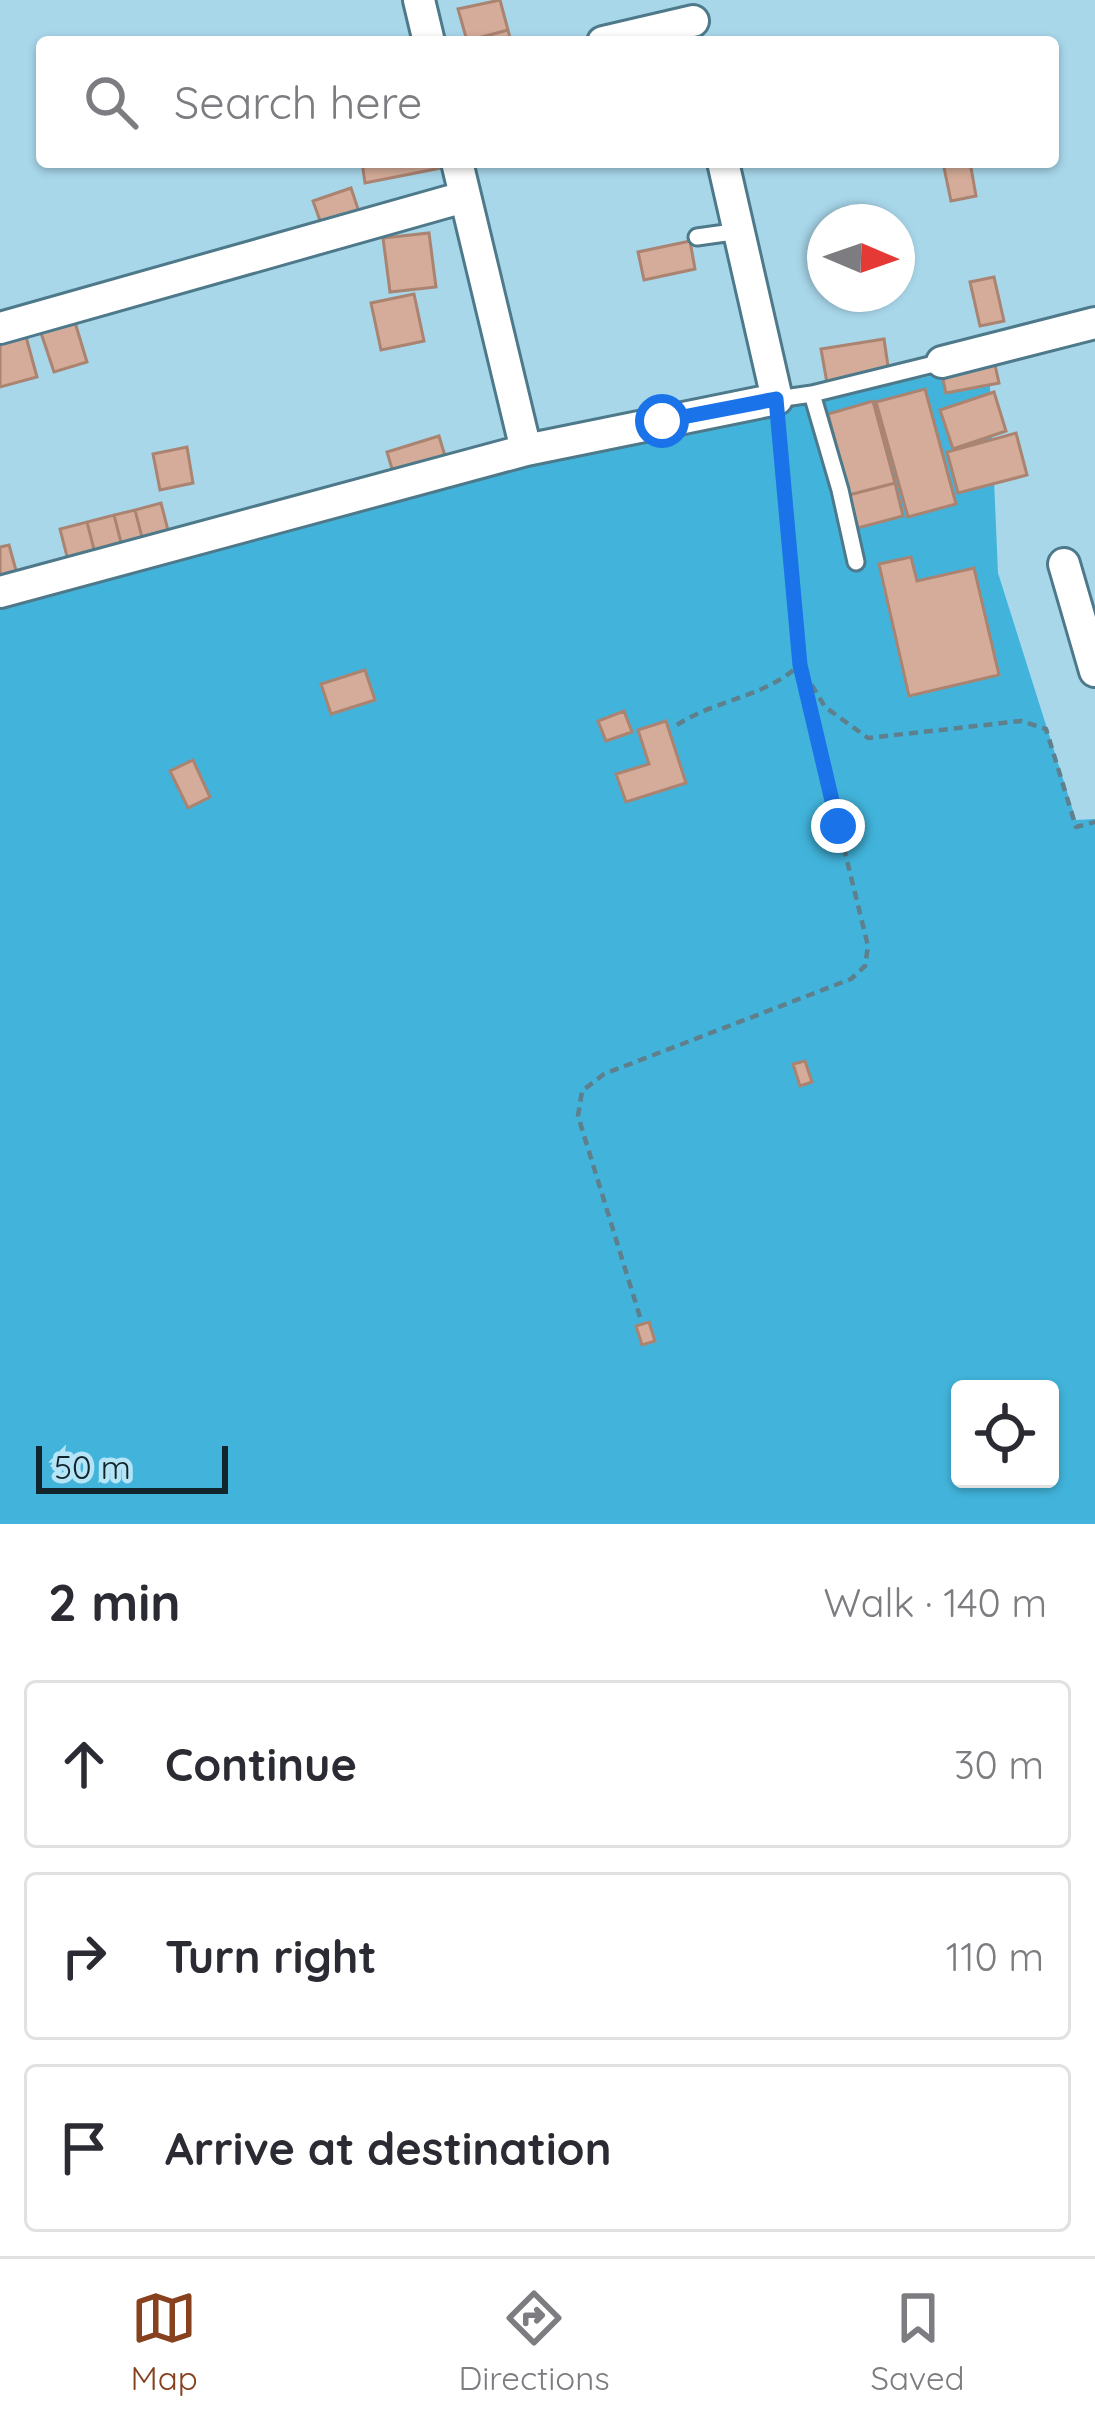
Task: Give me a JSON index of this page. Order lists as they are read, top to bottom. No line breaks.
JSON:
{"scale_bar":"50 m","north":"right","page":{"search":"Search here","scale":"50 m","heading":["2 min","Walk · 140 m"],"list":[["Continue","30 m"],["Turn right","110 m"],"Arrive at destination"],"nav":["Map","Directions","Saved"]}}
